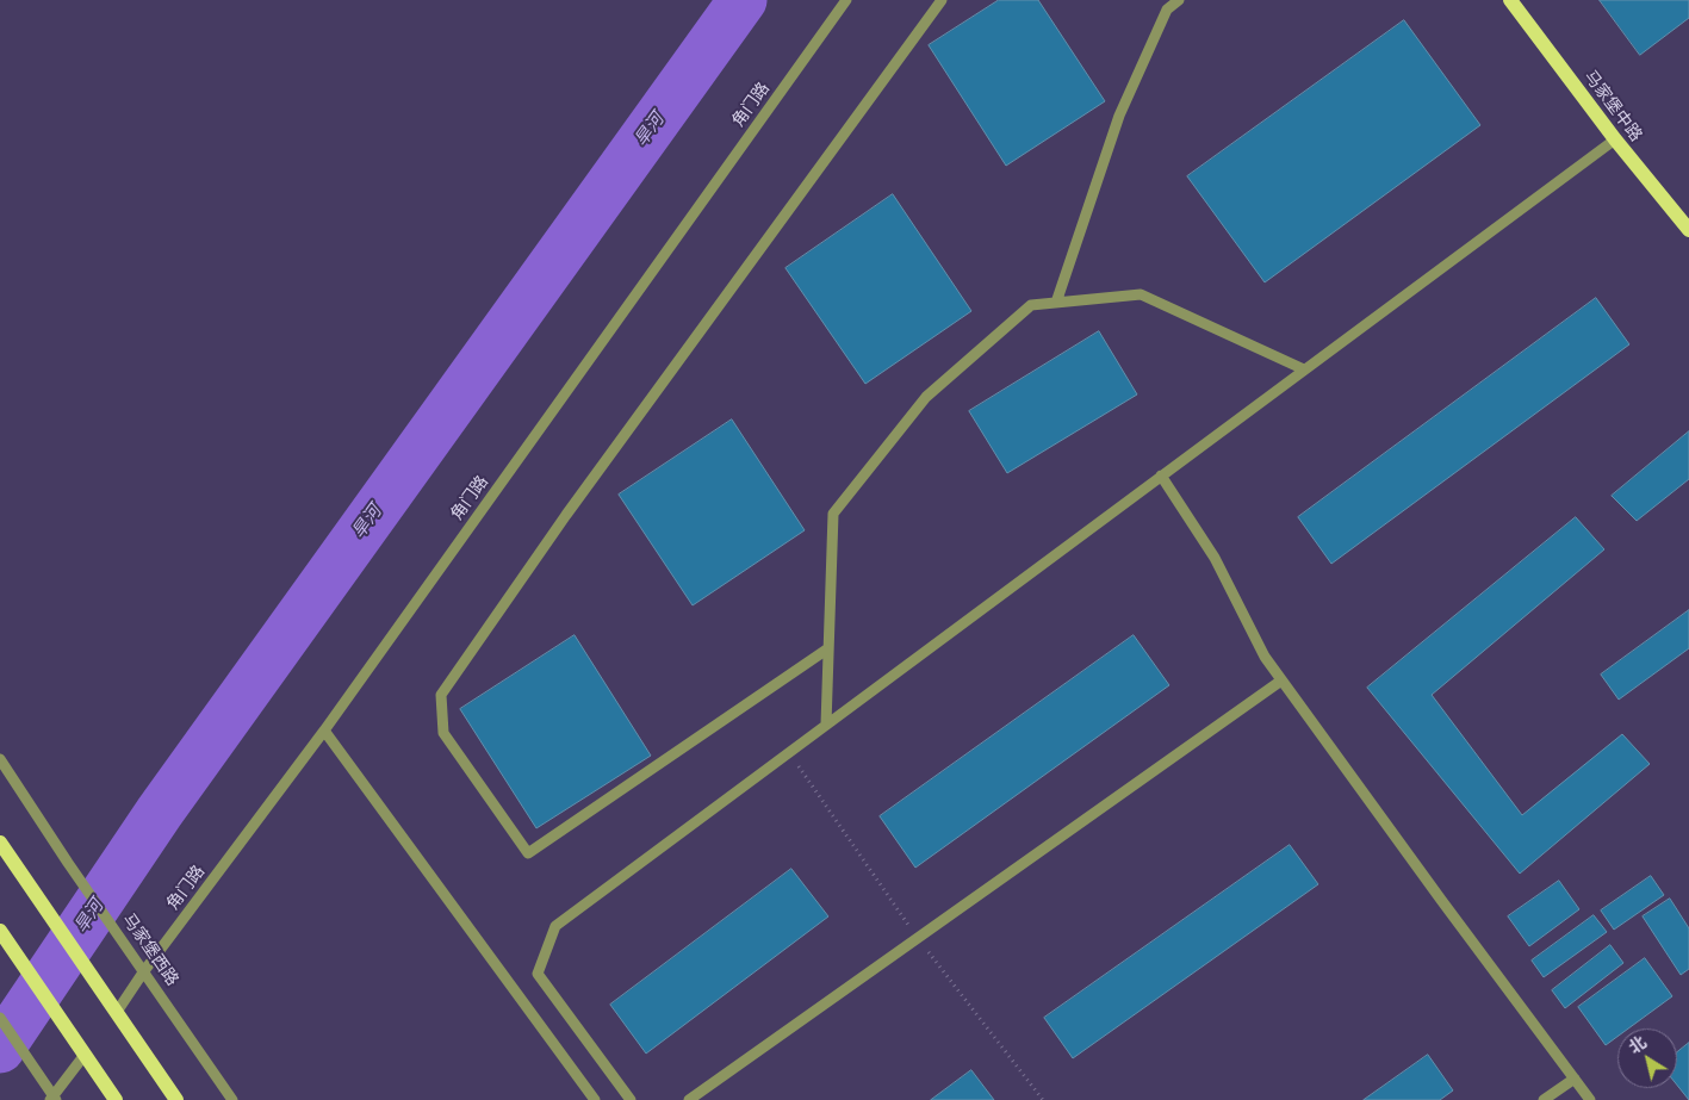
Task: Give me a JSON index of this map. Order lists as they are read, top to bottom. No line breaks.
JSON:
{"streets":{"main road":["马家堡中路"],"street":["角门路","马家堡西路"]},"crossings":[["角门路","马家堡西路"]],"water":["旱河"],"north":"top left"}
